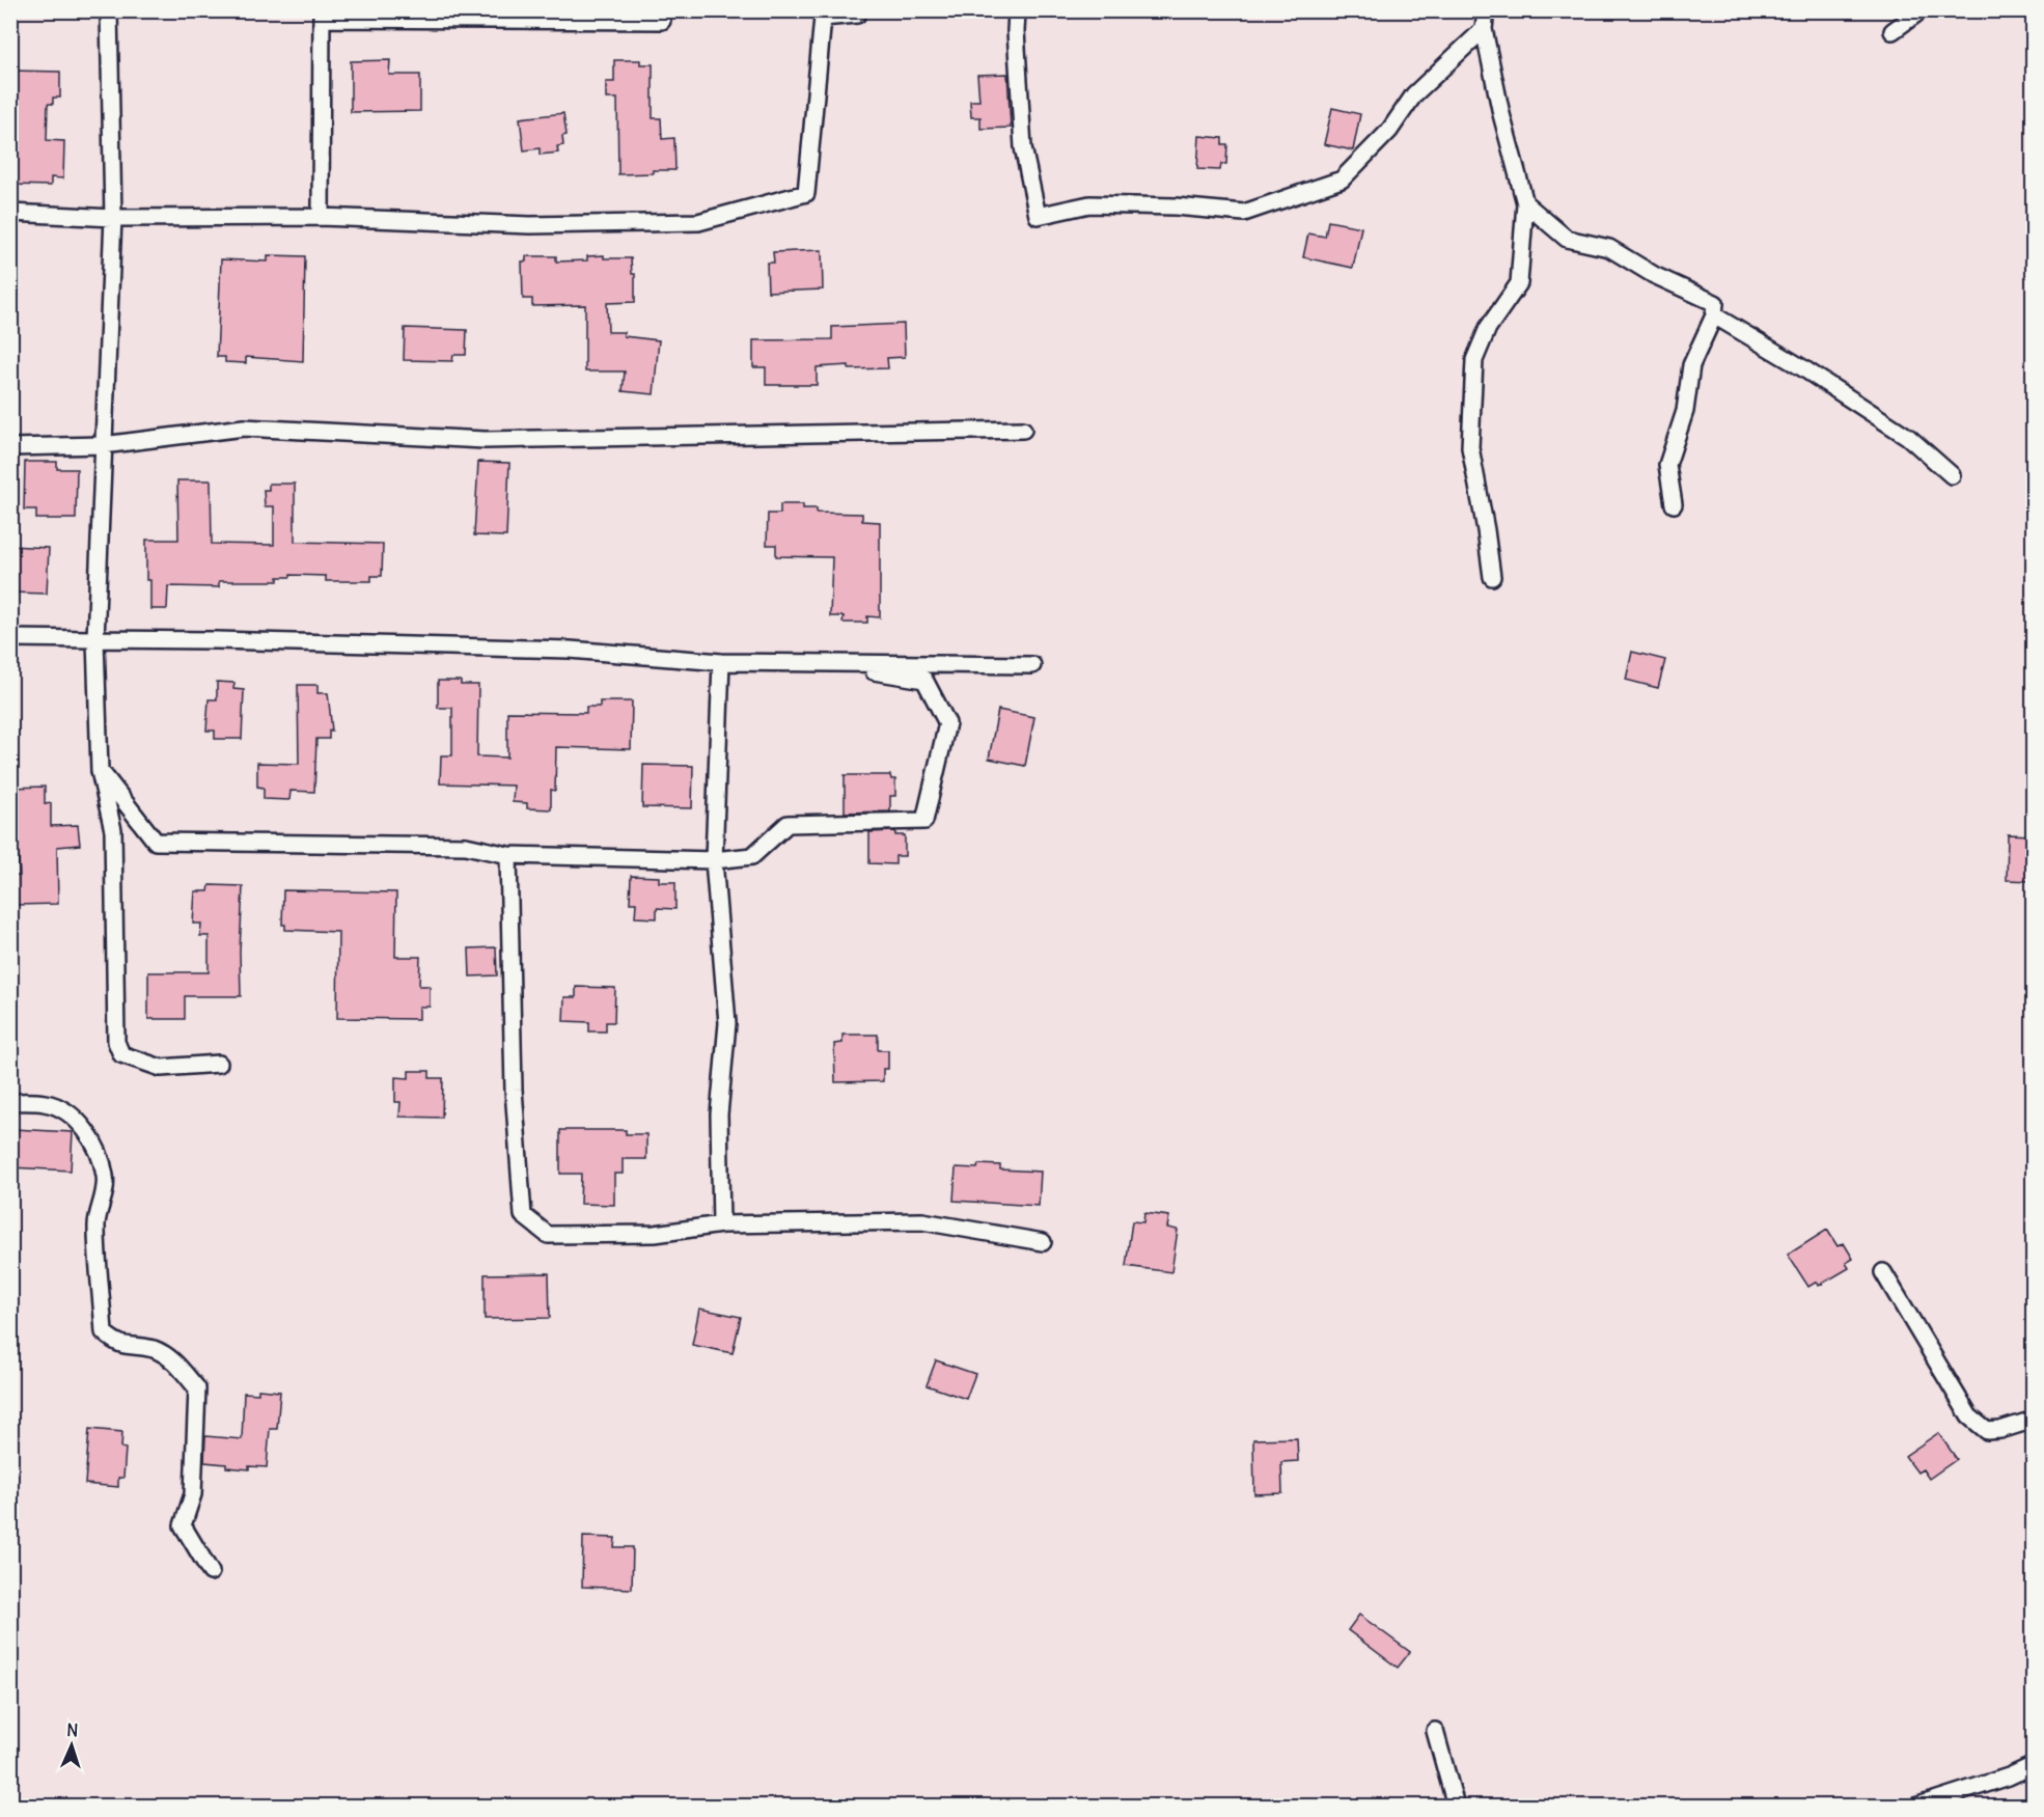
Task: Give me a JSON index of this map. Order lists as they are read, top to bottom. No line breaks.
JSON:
{"north":"top"}
